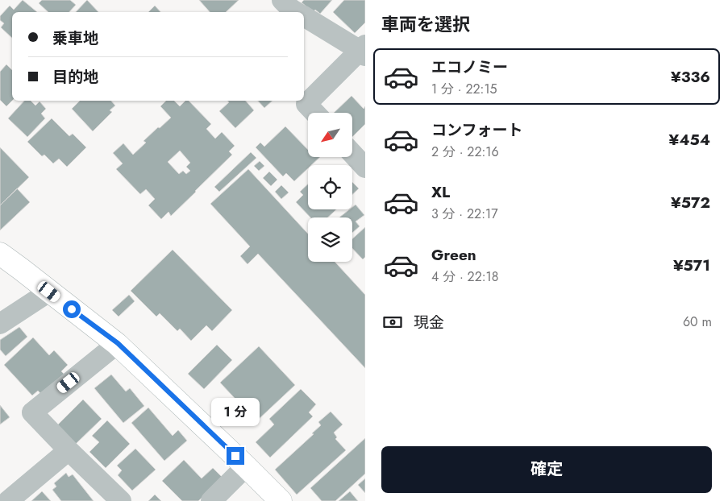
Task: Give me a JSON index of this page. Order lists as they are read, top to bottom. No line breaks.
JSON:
{"north":"bottom left","page":{"heading":"車両を選択","banner":["乗車地","目的地"],"list":[{"name":"エコノミー","note":"1 分 · 22:15","value":"¥336"},{"name":"コンフォート","note":"2 分 · 22:16","value":"¥454"},{"name":"XL","note":"3 分 · 22:17","value":"¥572"},{"name":"Green","note":"4 分 · 22:18","value":"¥571"}],"pay":["現金","60 m"],"bubble":"1 分","buttons":"確定"}}
